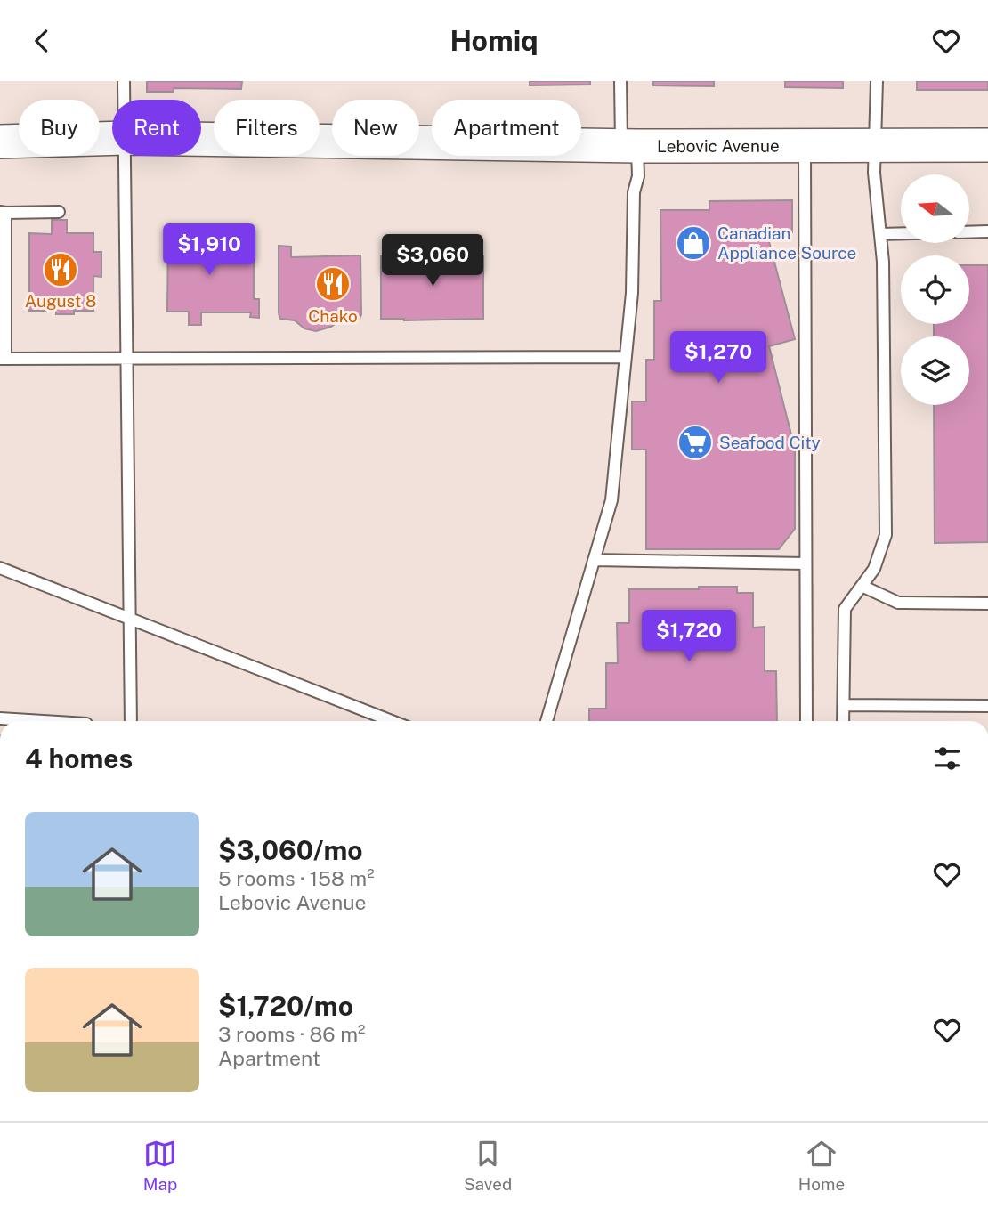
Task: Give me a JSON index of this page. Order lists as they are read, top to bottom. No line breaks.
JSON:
{"streets":{"street":["Lebovic Avenue"]},"places":{"shop":["Canadian Appliance Source"],"restaurant":["August 8","Chako"],"supermarket":["Seafood City"]},"north":"left","page":{"header":"Homiq","chip":["Buy","Rent","Filters","New","Apartment"],"price":["$1,910","$3,060","$1,270","$1,720"],"heading":"4 homes","list":[{"name":"$3,060/mo","note":"5 rooms · 158 m² · Lebovic Avenue"},{"name":"$1,720/mo","note":"3 rooms · 86 m² · Apartment"}],"tabs":["Map","Saved","Home"]}}
